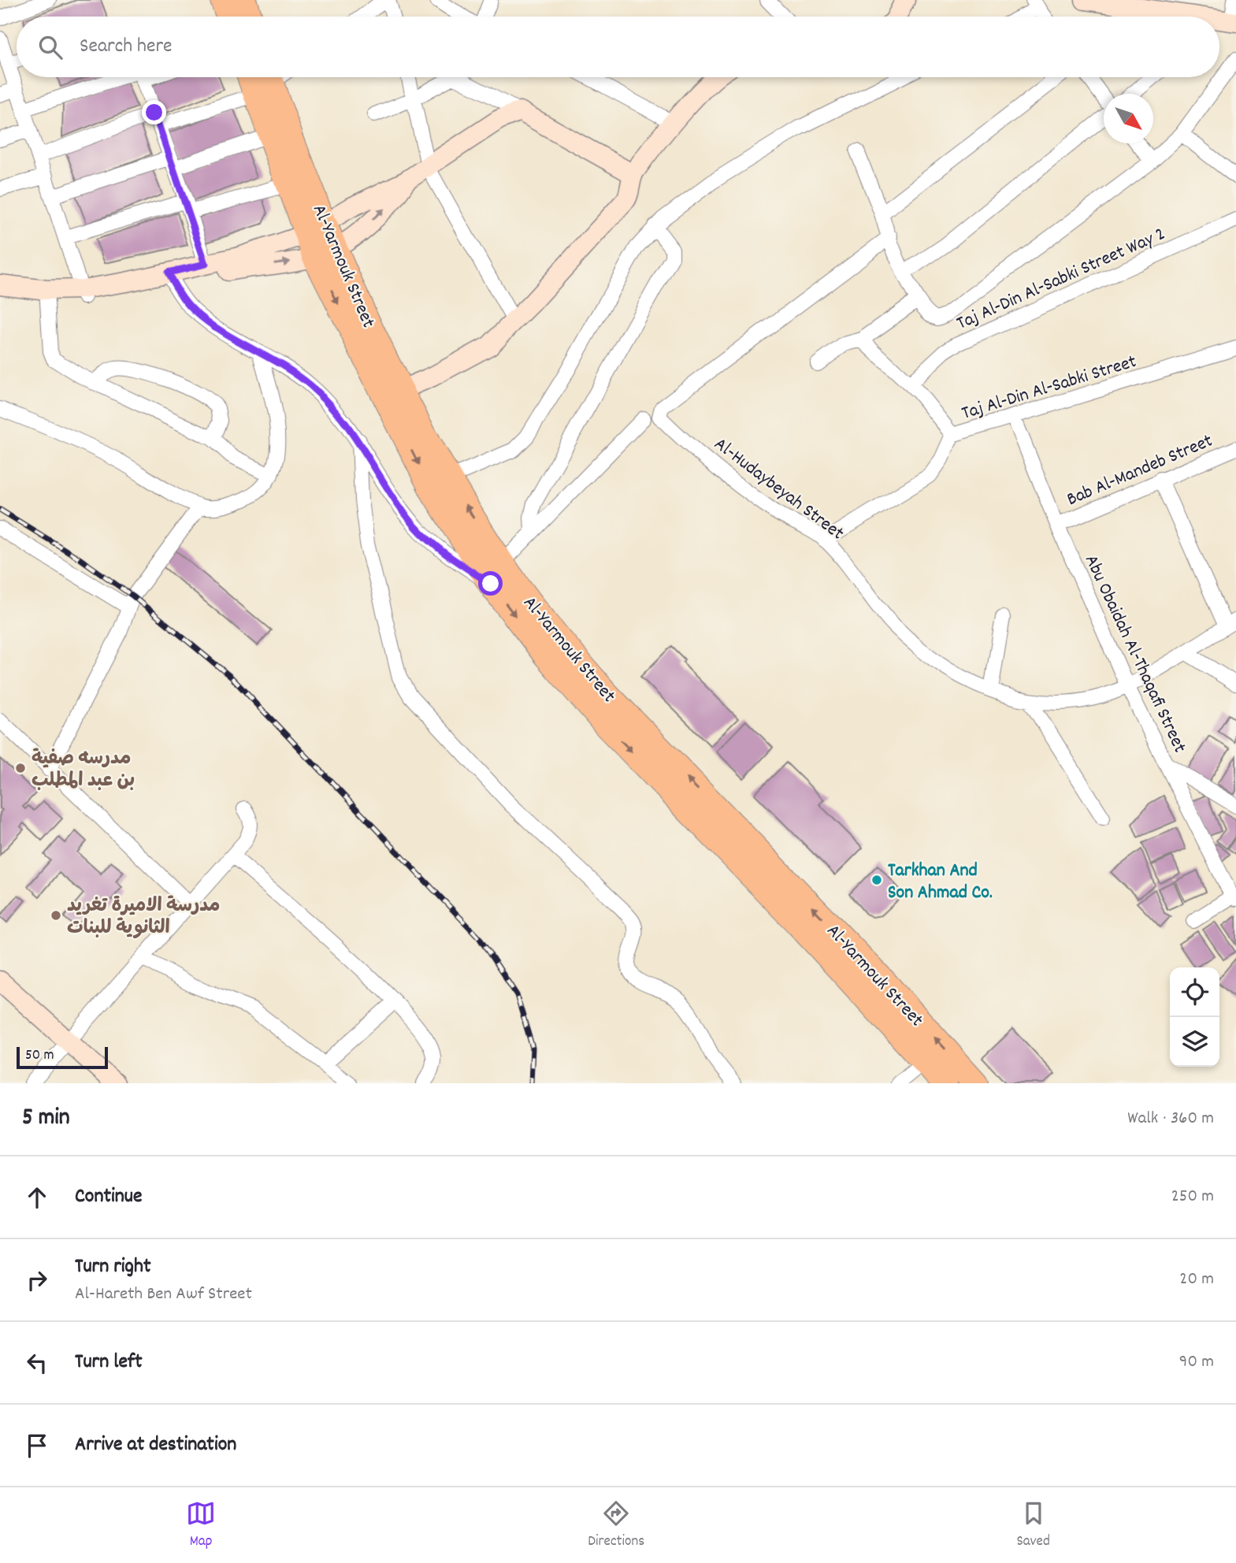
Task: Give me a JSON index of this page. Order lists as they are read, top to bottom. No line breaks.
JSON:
{"streets":{"highway":["Al-Yarmouk Street"],"street":["Taj Al-Din Al-Sabki Street Way 2","Taj Al-Din Al-Sabki Street","Bab Al-Mandeb Street","Al-Hudaybeyah Street","Abu Obaidah Al-Thaqafi Street"]},"crossings":[["Taj Al-Din Al-Sabki Street Way 2","Taj Al-Din Al-Sabki Street"],["Taj Al-Din Al-Sabki Street","Abu Obaidah Al-Thaqafi Street"],["Bab Al-Mandeb Street","Abu Obaidah Al-Thaqafi Street"],["Al-Hudaybeyah Street","Abu Obaidah Al-Thaqafi Street"]],"places":["مدرسه صفية بن عبد المطلب","Tarkhan And Son Ahmad Co.","مدرسة الاميرة تغريد الثانوية للبنات"],"scale_bar":"50 m","north":"bottom right","page":{"search":"Search here","scale":"50 m","heading":["5 min","Walk · 360 m"],"list":[["Continue","250 m"],["Turn right","Al-Hareth Ben Awf Street","20 m"],["Turn left","90 m"],"Arrive at destination"],"nav":["Map","Directions","Saved"]}}
